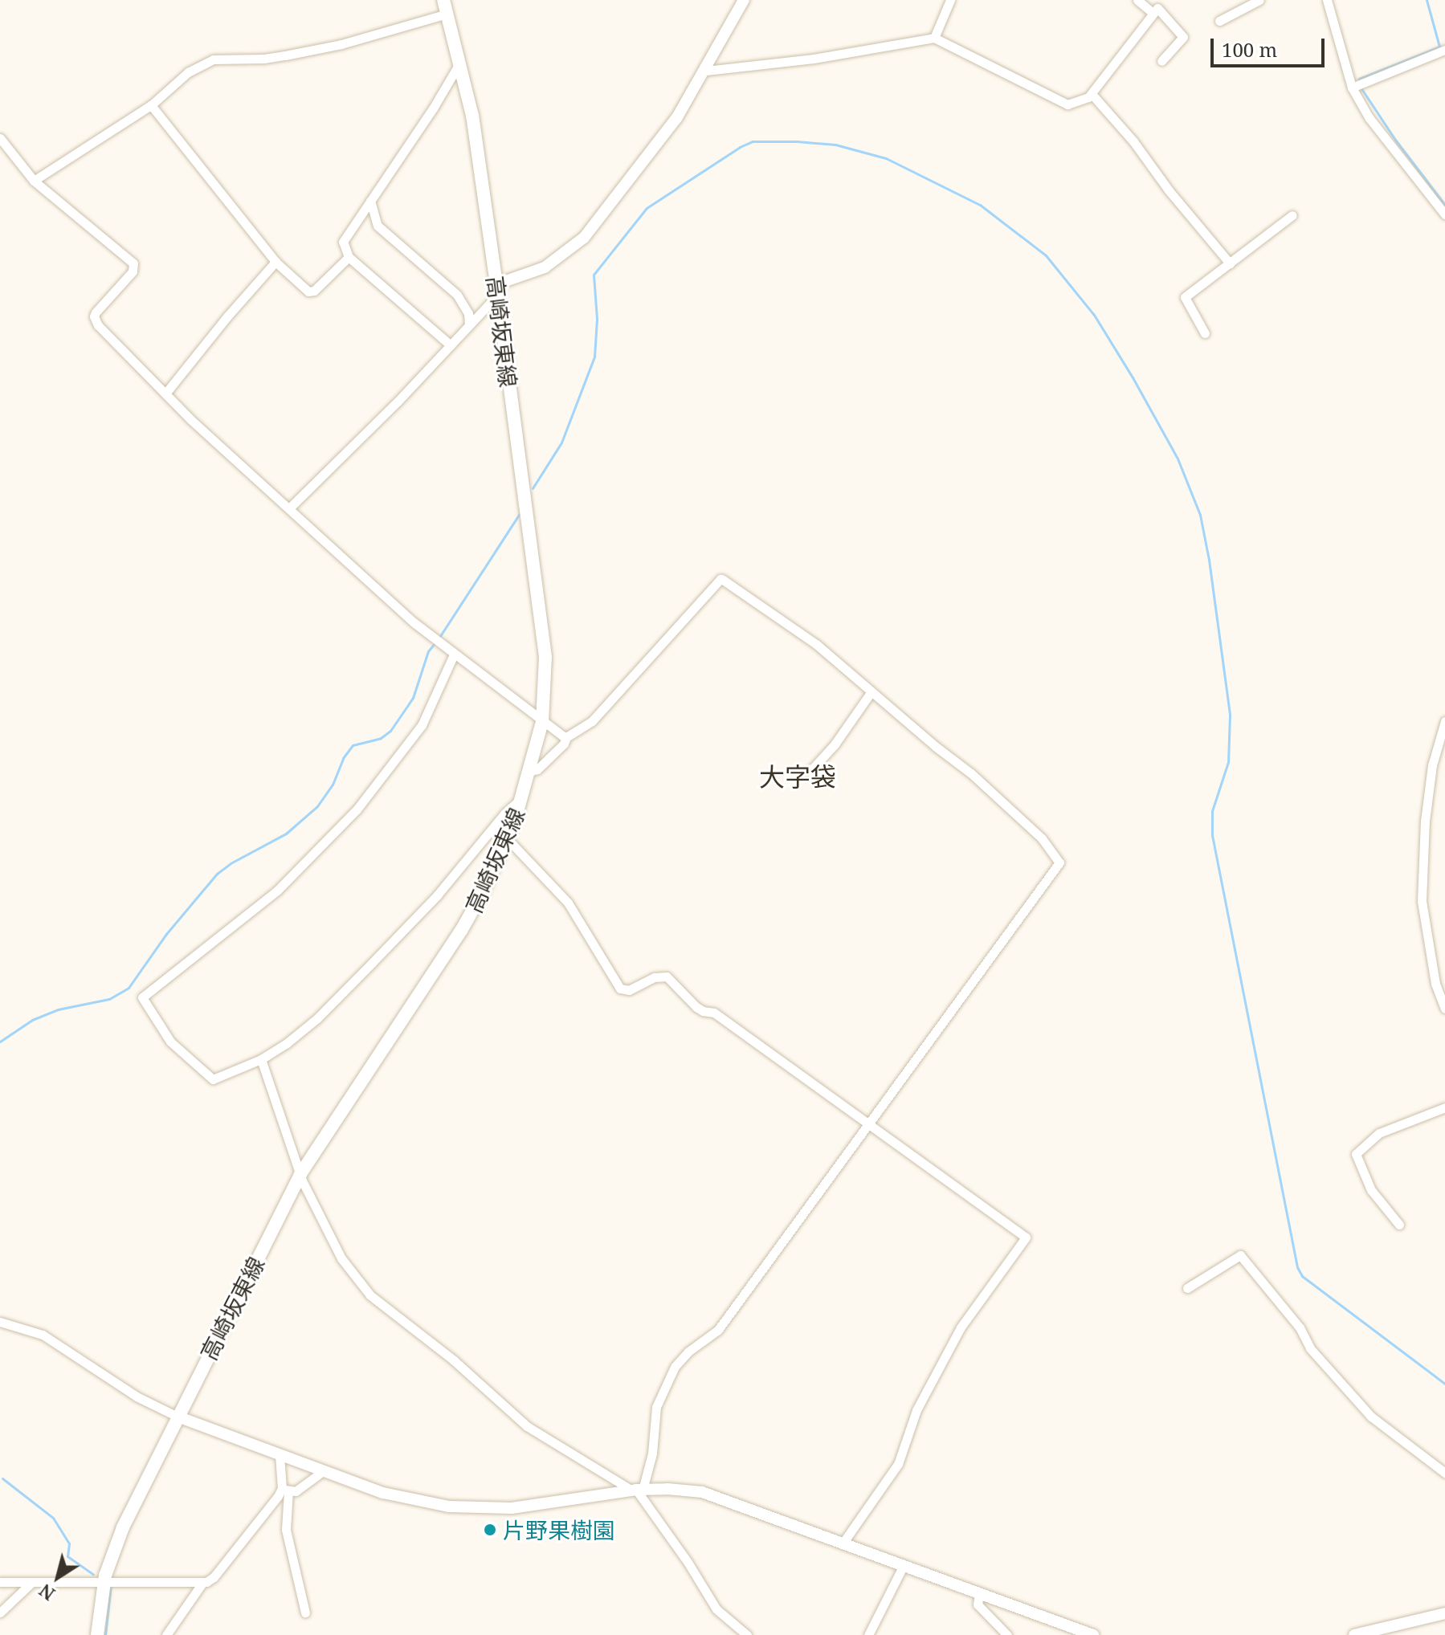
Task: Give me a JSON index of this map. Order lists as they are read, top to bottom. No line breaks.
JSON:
{"streets":{"main road":["高崎坂東線"]},"districts":["大字袋"],"places":["片野果樹園"],"scale_bar":"100 m","north":"bottom left"}
